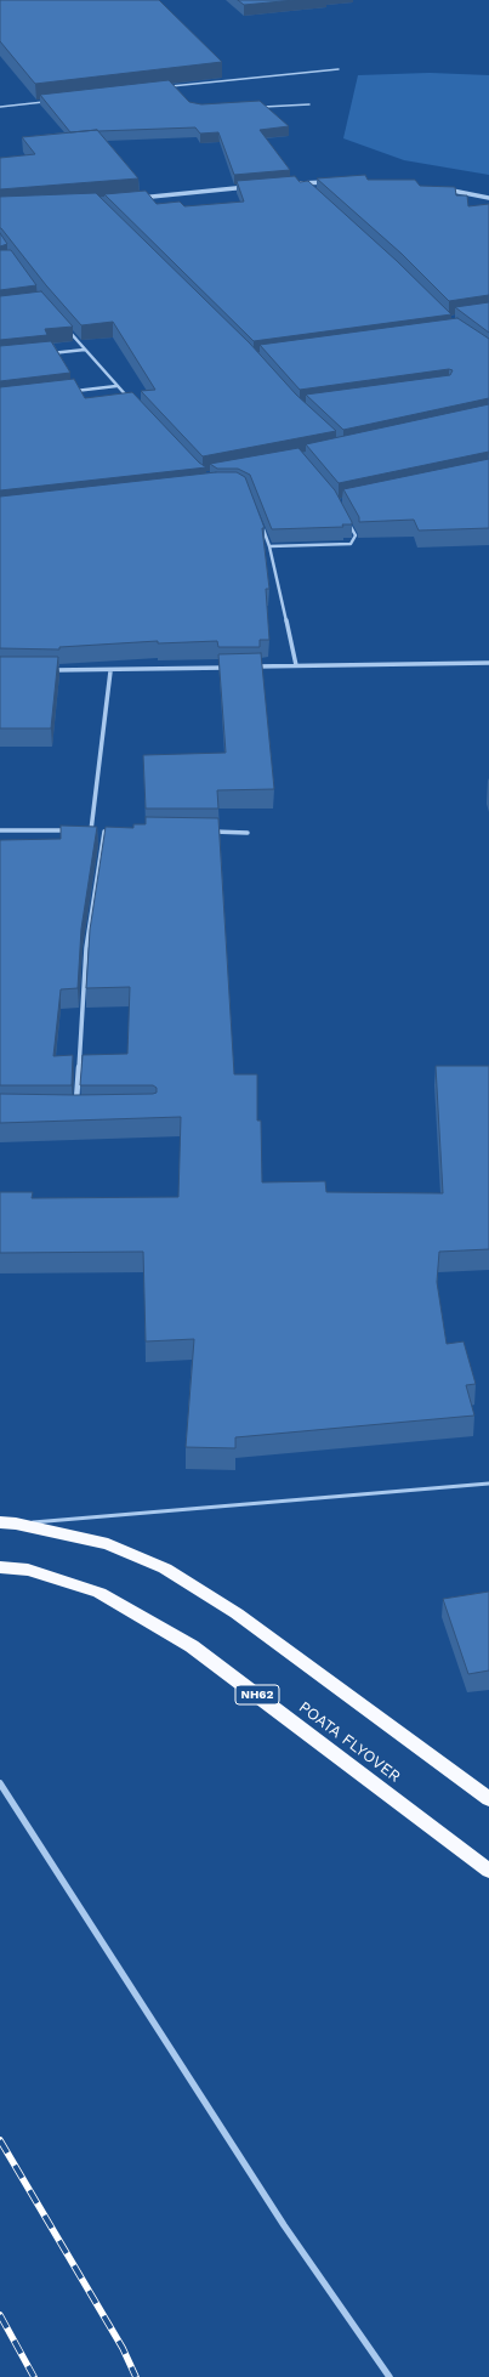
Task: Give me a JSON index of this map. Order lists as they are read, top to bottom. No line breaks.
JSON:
{"streets":{"highway":["NH62","POATA FLYOVER"]}}
